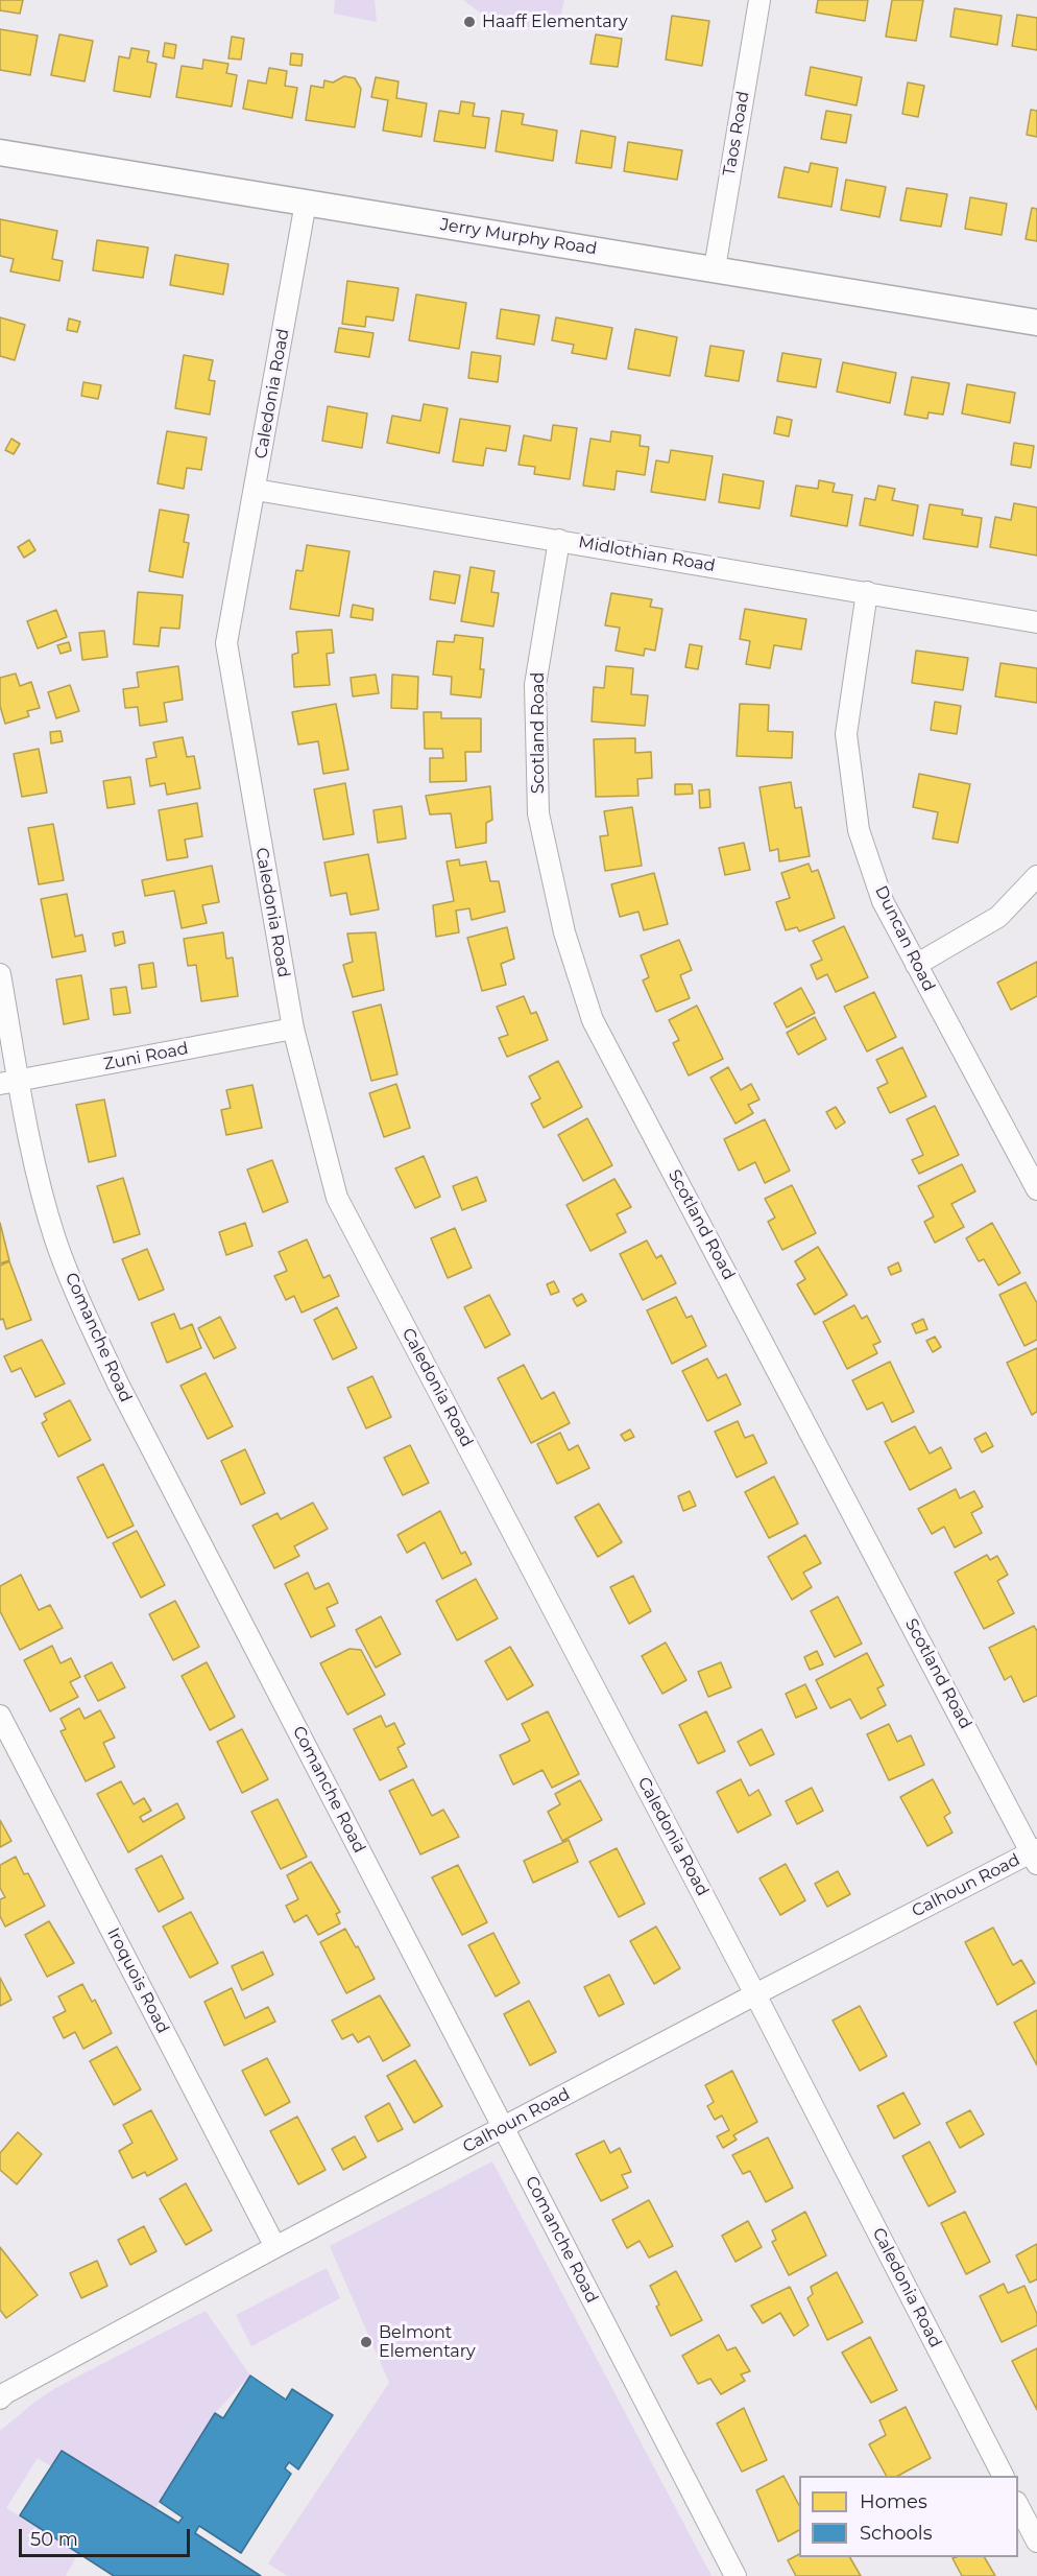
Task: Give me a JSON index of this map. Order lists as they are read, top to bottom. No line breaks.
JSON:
{"streets":{"street":["Taos Road","Jerry Murphy Road","Caledonia Road","Midlothian Road","Scotland Road","Duncan Road","Zuni Road","Comanche Road","Calhoun Road","Iroquois Road"]},"crossings":[["Taos Road","Jerry Murphy Road"],["Jerry Murphy Road","Caledonia Road"],["Caledonia Road","Midlothian Road"],["Caledonia Road","Zuni Road"],["Caledonia Road","Calhoun Road"],["Midlothian Road","Scotland Road"],["Midlothian Road","Duncan Road"],["Scotland Road","Calhoun Road"],["Zuni Road","Comanche Road"],["Comanche Road","Calhoun Road"],["Calhoun Road","Iroquois Road"]],"places":["Haaff Elementary","Belmont Elementary"],"legend":["Homes","Schools"],"scale_bar":"50 m"}
